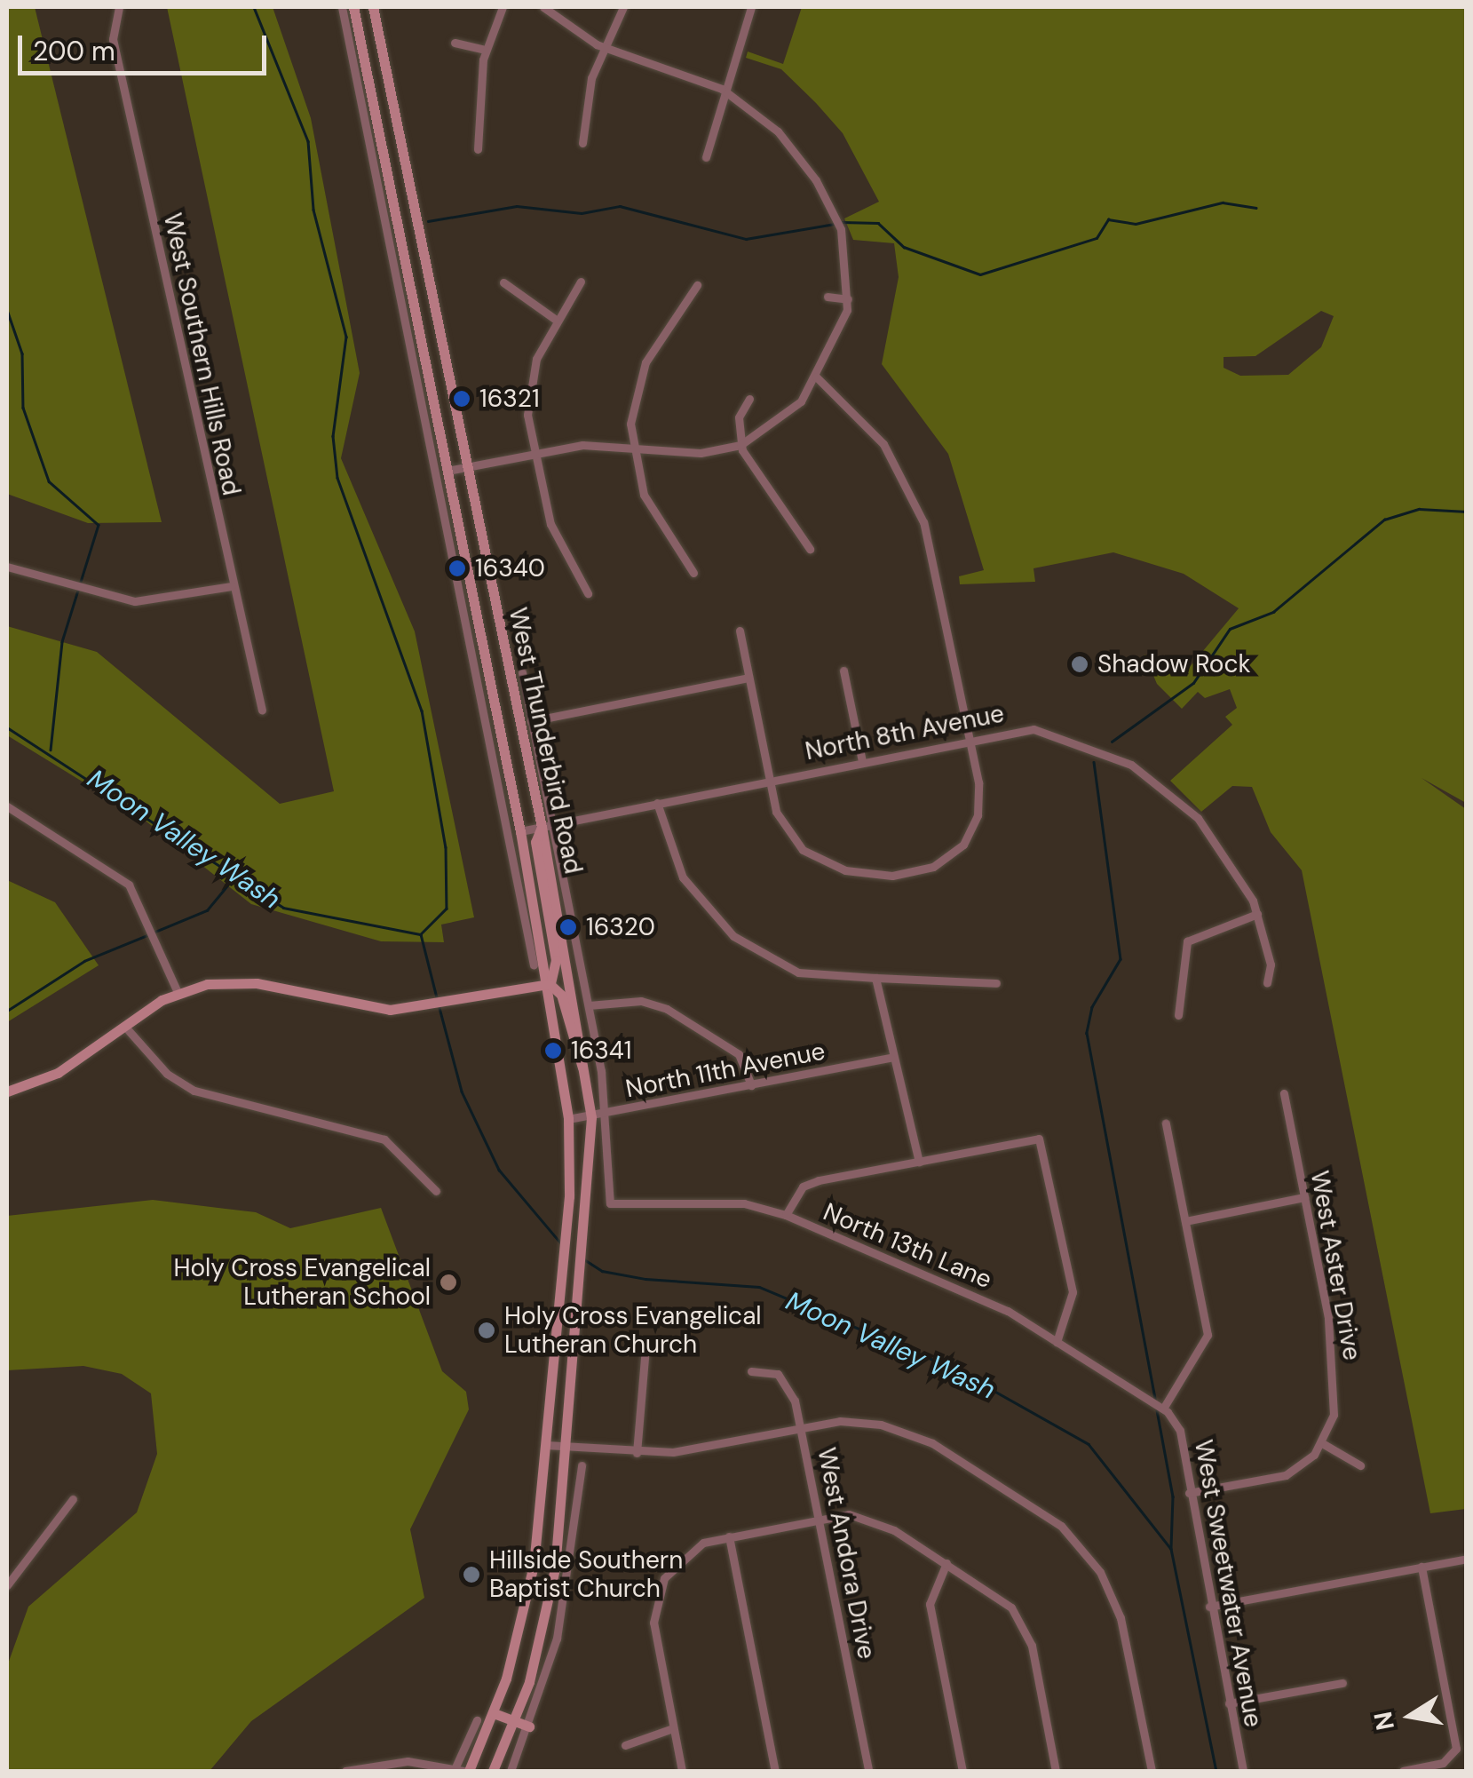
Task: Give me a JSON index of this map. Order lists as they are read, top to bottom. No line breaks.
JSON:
{"streets":{"main road":["West Thunderbird Road"],"street":["West Southern Hills Road","North 8th Avenue","North 11th Avenue","North 13th Lane","West Aster Drive","West Andora Drive","West Sweetwater Avenue"]},"crossings":[["North 8th Avenue","West Thunderbird Road"],["West Thunderbird Road","North 11th Avenue"],["West Thunderbird Road","North 13th Lane"],["North 13th Lane","West Sweetwater Avenue"]],"water":["Moon Valley Wash"],"places":["16321","16340","Shadow Rock","16320","16341","Holy Cross Evangelical Lutheran School","Holy Cross Evangelical Lutheran Church","Hillside Southern Baptist Church"],"scale_bar":"200 m","north":"left"}
